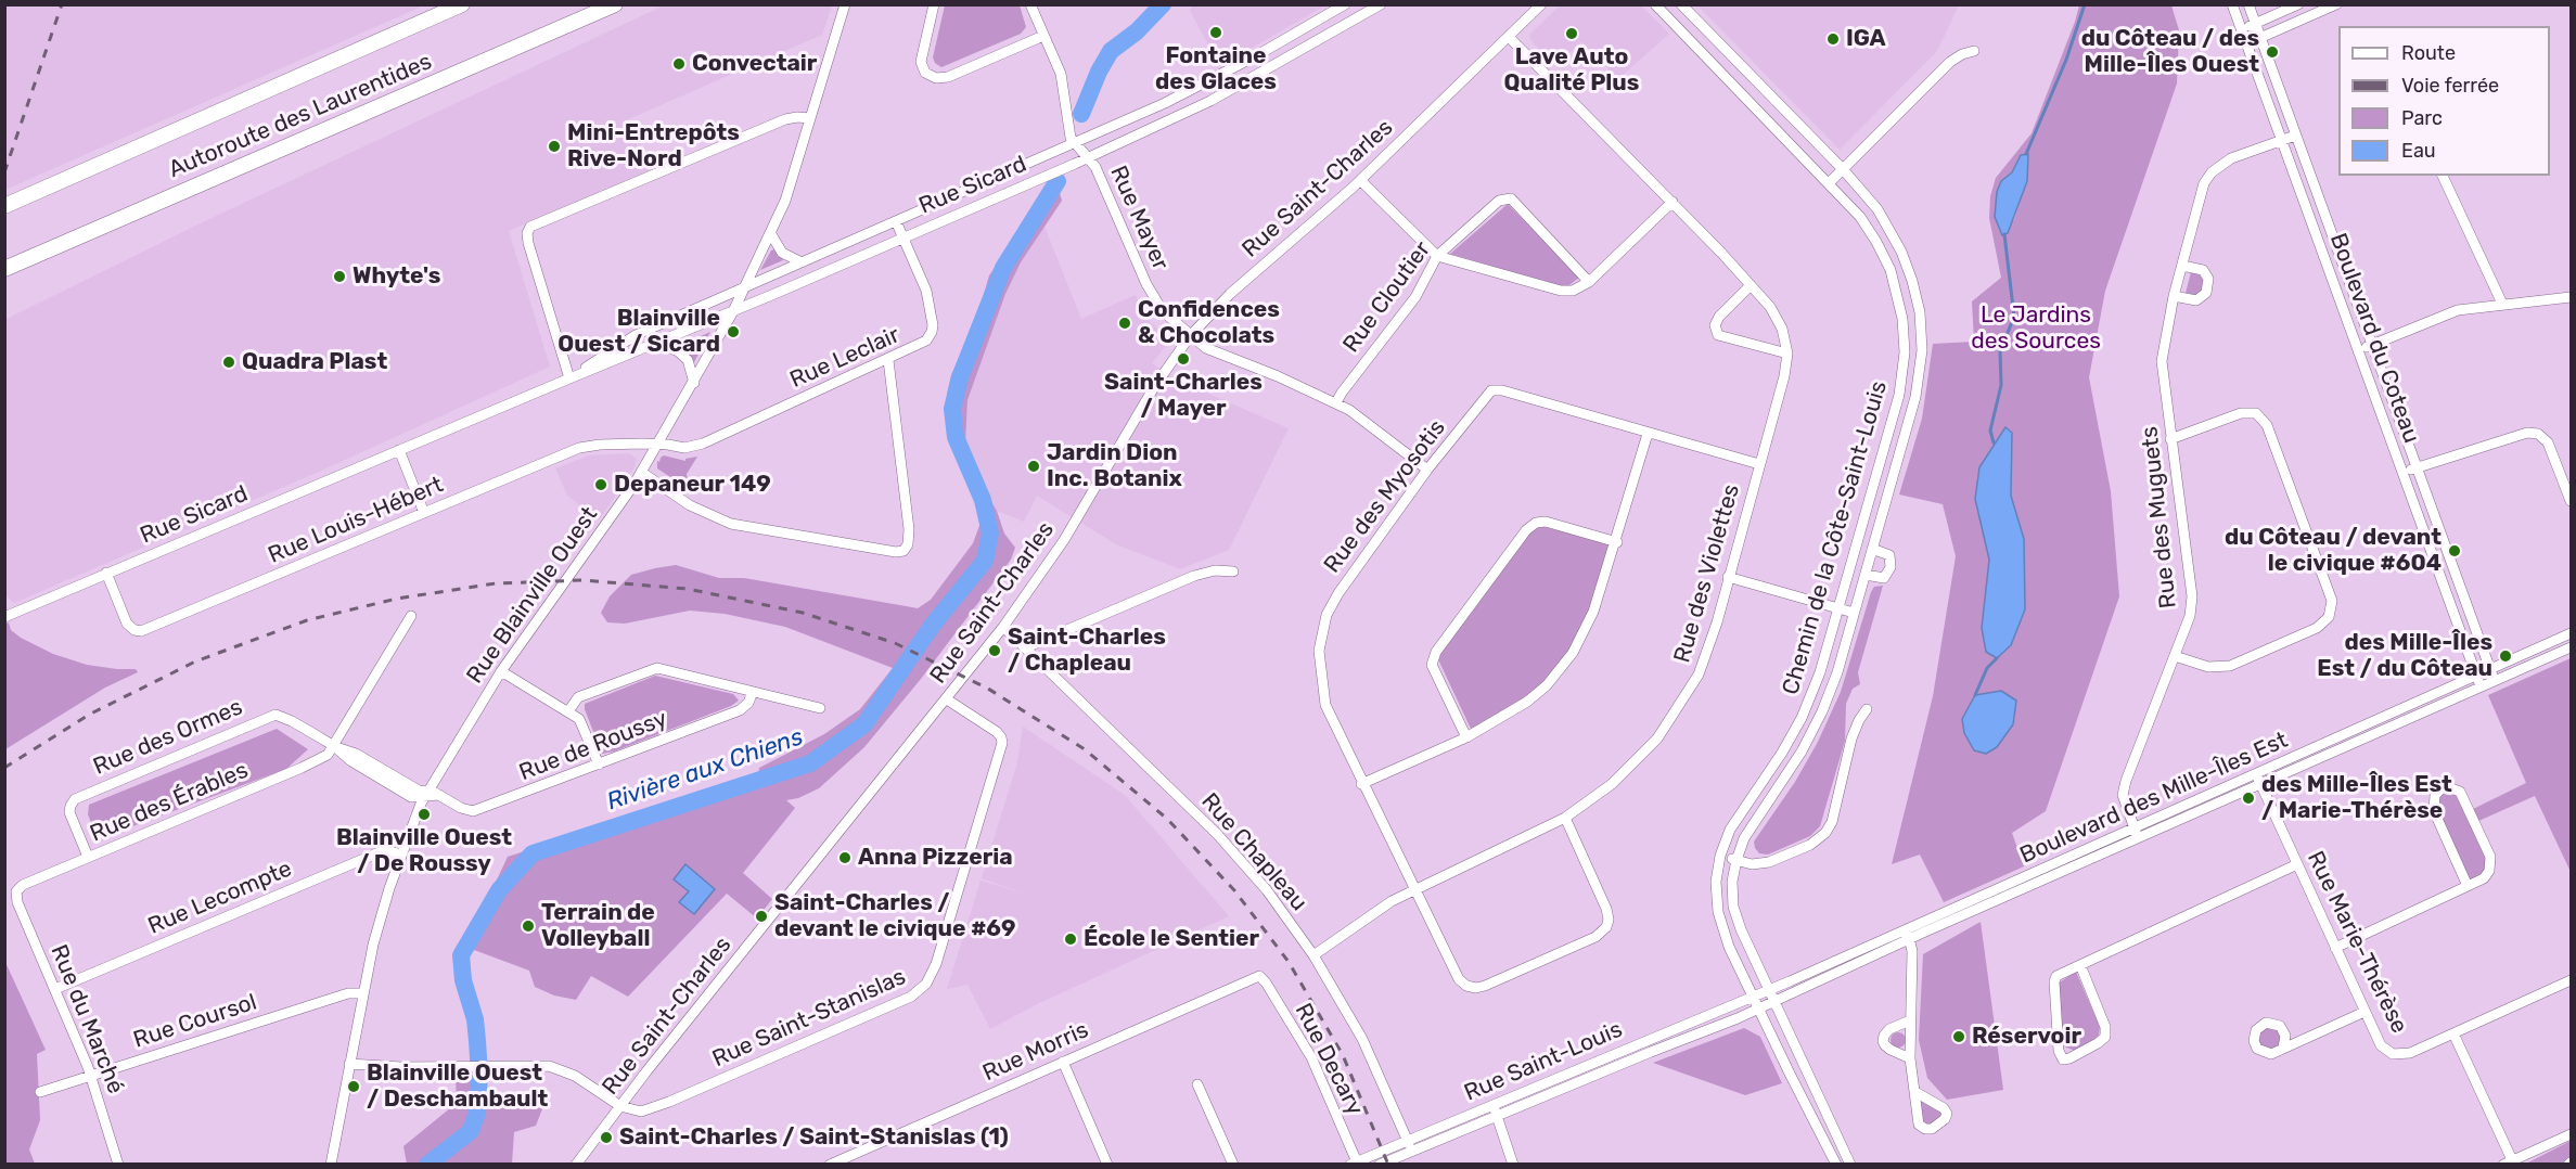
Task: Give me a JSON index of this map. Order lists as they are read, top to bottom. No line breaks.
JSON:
{"streets":{"highway":["Autoroute des Laurentides"],"street":["Rue Sicard","Rue Saint-Charles","Rue Mayer","Rue Cloutier","Boulevard du Coteau","Rue Leclair","Rue des Myosotis","Rue des Muguets","Rue Louis-Hébert","Chemin de la Côte-Saint-Louis","Rue des Violettes","Rue Blainville Ouest","Rue des Ormes","Rue de Roussy","Boulevard des Mille-Îles Est","Rue des Érables","Rue Chapleau","Rue Lecompte","Rue Marie-Thérèse","Rue Saint-Stanislas","Rue du Marché","Rue Coursol","Rue Morris","Rue Decary","Rue Saint-Louis"]},"crossings":[["Rue Sicard","Rue Mayer"],["Rue Sicard","Rue Leclair"],["Rue Sicard","Rue Louis-Hébert"],["Rue Sicard","Rue Blainville Ouest"],["Rue Saint-Charles","Rue Mayer"],["Rue Saint-Charles","Rue des Violettes"],["Rue Saint-Charles","Rue Chapleau"],["Rue Saint-Charles","Rue Saint-Stanislas"],["Rue Mayer","Rue Cloutier"],["Rue Mayer","Rue des Myosotis"],["Boulevard du Coteau","Rue des Muguets"],["Boulevard du Coteau","Boulevard des Mille-Îles Est"],["Rue Leclair","Rue Louis-Hébert"],["Rue Leclair","Rue Blainville Ouest"],["Rue des Myosotis","Rue des Violettes"],["Rue des Muguets","Boulevard des Mille-Îles Est"],["Rue Louis-Hébert","Rue Blainville Ouest"],["Chemin de la Côte-Saint-Louis","Boulevard des Mille-Îles Est"],["Chemin de la Côte-Saint-Louis","Rue Saint-Louis"],["Rue des Violettes","Rue Chapleau"],["Rue Blainville Ouest","Rue des Ormes"],["Rue Blainville Ouest","Rue de Roussy"],["Rue Blainville Ouest","Rue Lecompte"],["Rue Blainville Ouest","Rue Coursol"],["Rue des Ormes","Rue de Roussy"],["Rue des Ormes","Rue des Érables"],["Boulevard des Mille-Îles Est","Rue Marie-Thérèse"],["Boulevard des Mille-Îles Est","Rue Saint-Louis"],["Rue des Érables","Rue du Marché"],["Rue Chapleau","Rue Saint-Louis"],["Rue Lecompte","Rue du Marché"],["Rue du Marché","Rue Coursol"],["Rue Morris","Rue Decary"],["Rue Decary","Rue Saint-Louis"]],"water":["Rivière aux Chiens"],"parks":["Le Jardins des Sources"],"places":["Fontaine des Glaces","Lave Auto Qualité Plus","IGA","du Côteau / des Mille-Îles Ouest","Convectair","Mini-Entrepôts Rive-Nord","Whyte's","Confidences & Chocolats","Blainville Ouest / Sicard","Saint-Charles / Mayer","Quadra Plast","Jardin Dion Inc. Botanix","Depaneur 149","du Côteau / devant le civique #604","Saint-Charles / Chapleau","des Mille-Îles Est / du Côteau","des Mille-Îles Est / Marie-Thérèse","Blainville Ouest / De Roussy","Anna Pizzeria","Saint-Charles / devant le civique #69","Terrain de Volleyball","École le Sentier","Réservoir","Blainville Ouest / Deschambault","Saint-Charles / Saint-Stanislas (1)"],"legend":["Route","Voie ferrée","Parc","Eau"]}
